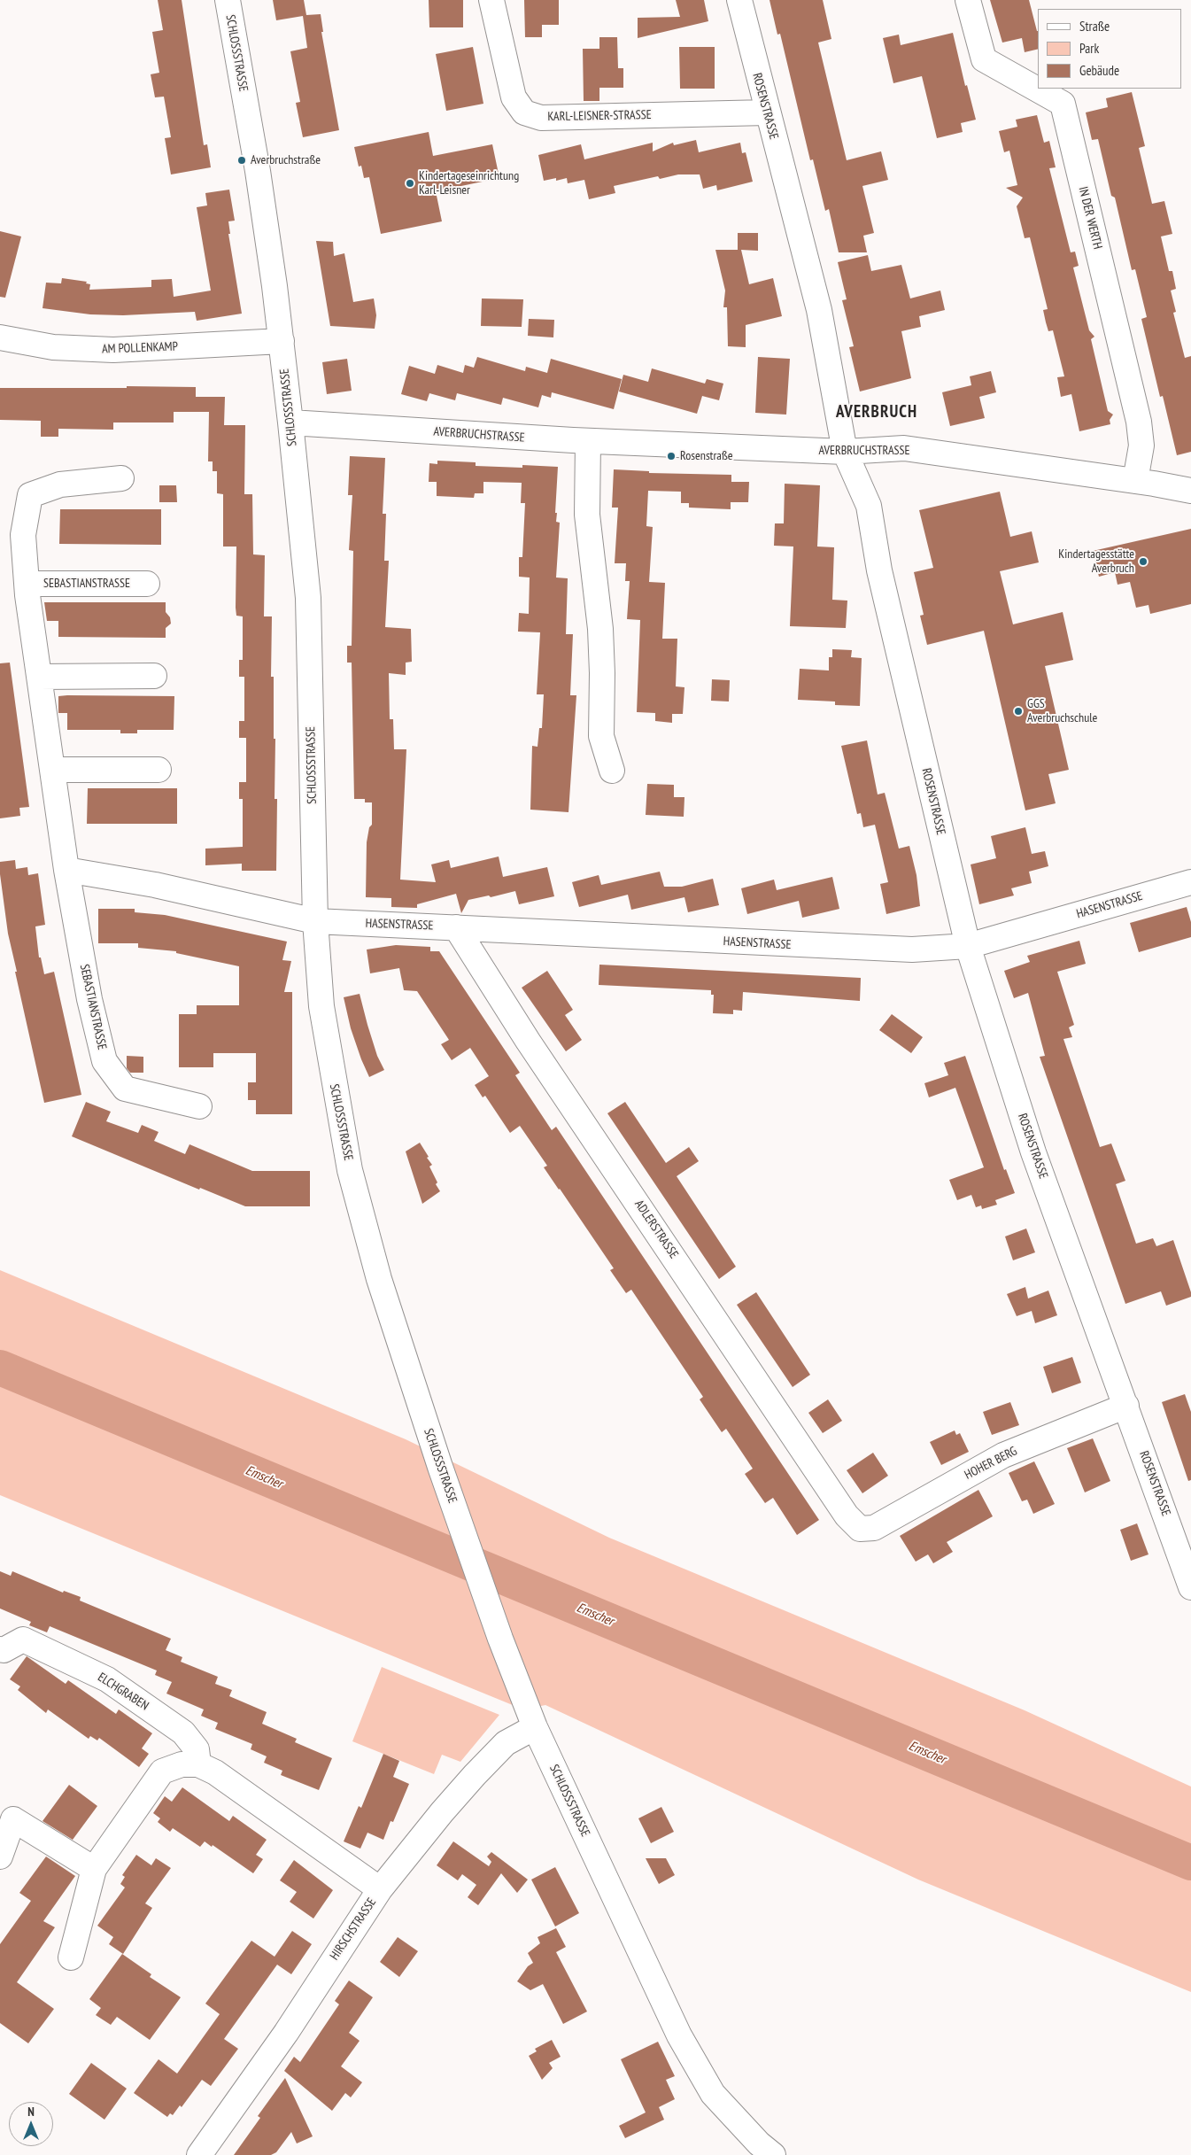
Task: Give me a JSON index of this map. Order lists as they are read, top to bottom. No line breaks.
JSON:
{"streets":{"street":["SCHLOSSSTRASSE","ROSENSTRASSE","KARL-LEISNER-STRASSE","IN DER WERTH","AM POLLENKAMP","AVERBRUCHSTRASSE","SEBASTIANSTRASSE","HASENSTRASSE","ADLERSTRASSE","HOHER BERG","ELCHGRABEN","HIRSCHSTRASSE"]},"crossings":[["SCHLOSSSTRASSE","AM POLLENKAMP"],["SCHLOSSSTRASSE","AVERBRUCHSTRASSE"],["SCHLOSSSTRASSE","HASENSTRASSE"],["SCHLOSSSTRASSE","HIRSCHSTRASSE"],["ROSENSTRASSE","KARL-LEISNER-STRASSE"],["ROSENSTRASSE","AVERBRUCHSTRASSE"],["ROSENSTRASSE","HASENSTRASSE"],["ROSENSTRASSE","HOHER BERG"],["IN DER WERTH","AVERBRUCHSTRASSE"],["HASENSTRASSE","ADLERSTRASSE"],["ADLERSTRASSE","HOHER BERG"]],"districts":["AVERBRUCH"],"water":["Emscher"],"places":["Averbruchstraße","Kindertageseinrichtung Karl-Leisner","Rosenstraße","Kindertagesstätte Averbruch","GGS Averbruchschule"],"legend":["Straße","Park","Gebäude"],"north":"top"}
